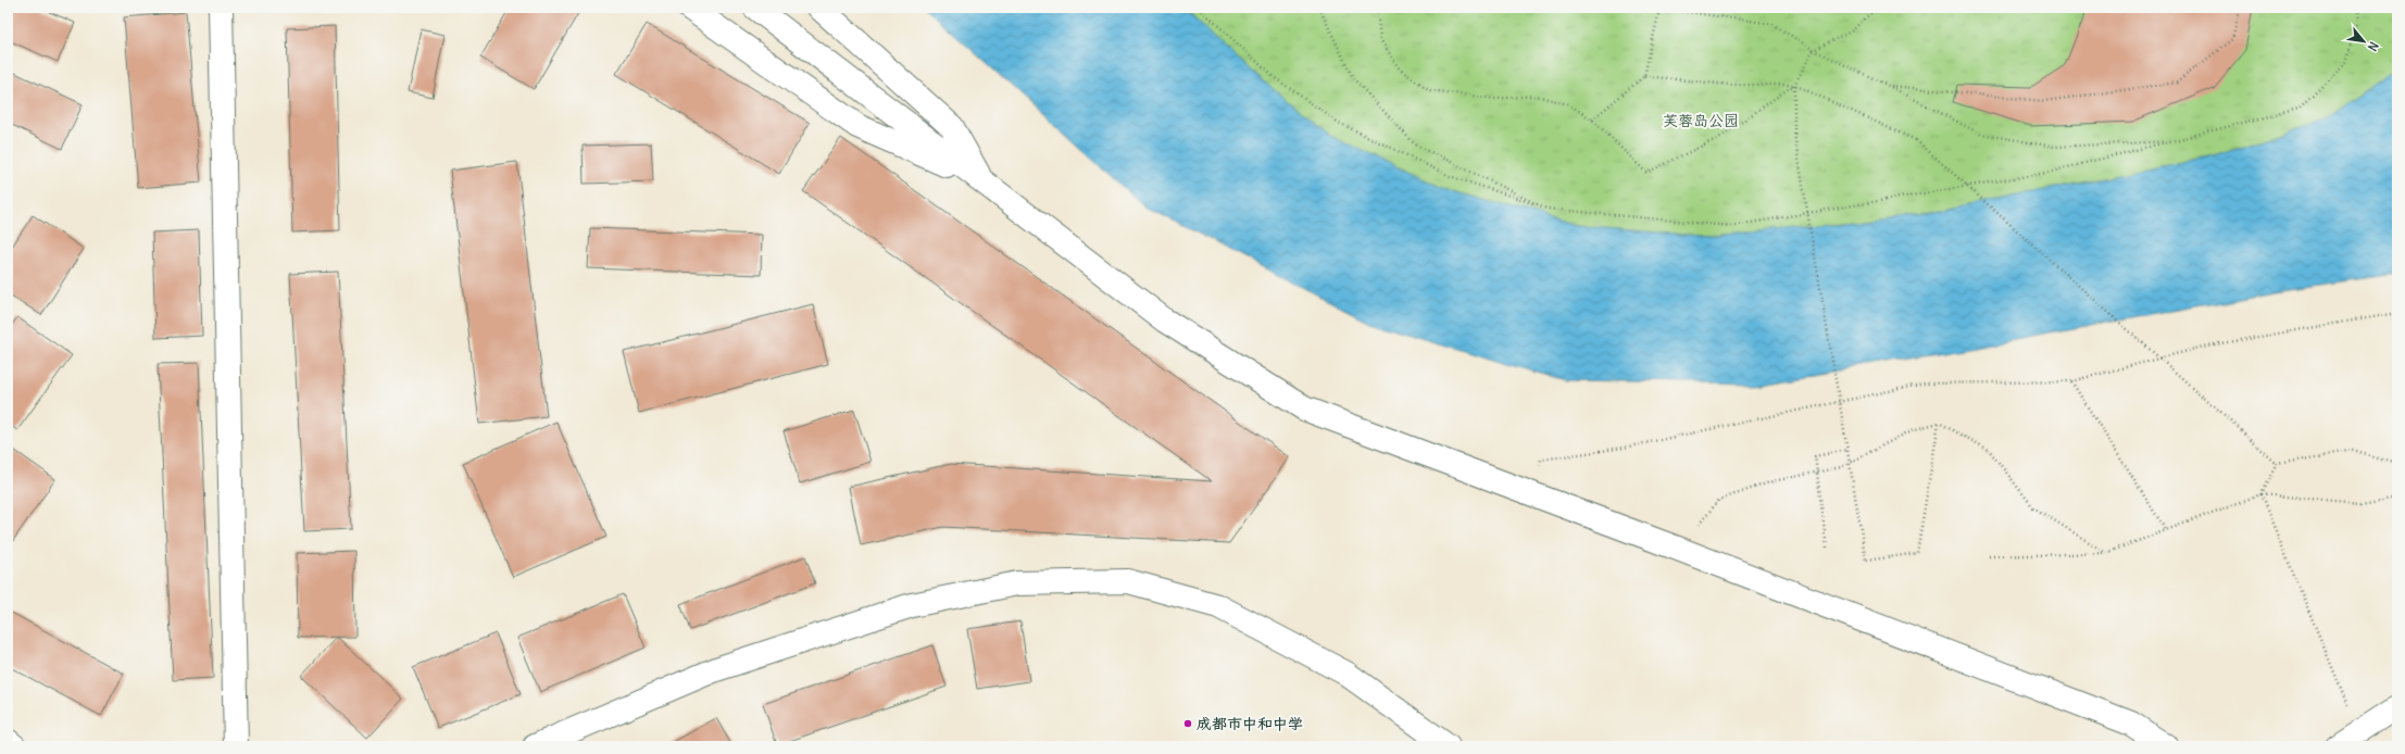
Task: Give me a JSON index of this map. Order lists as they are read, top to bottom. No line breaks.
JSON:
{"parks":["芙蓉岛公园"],"places":["成都市中和中学"],"north":"bottom right"}
